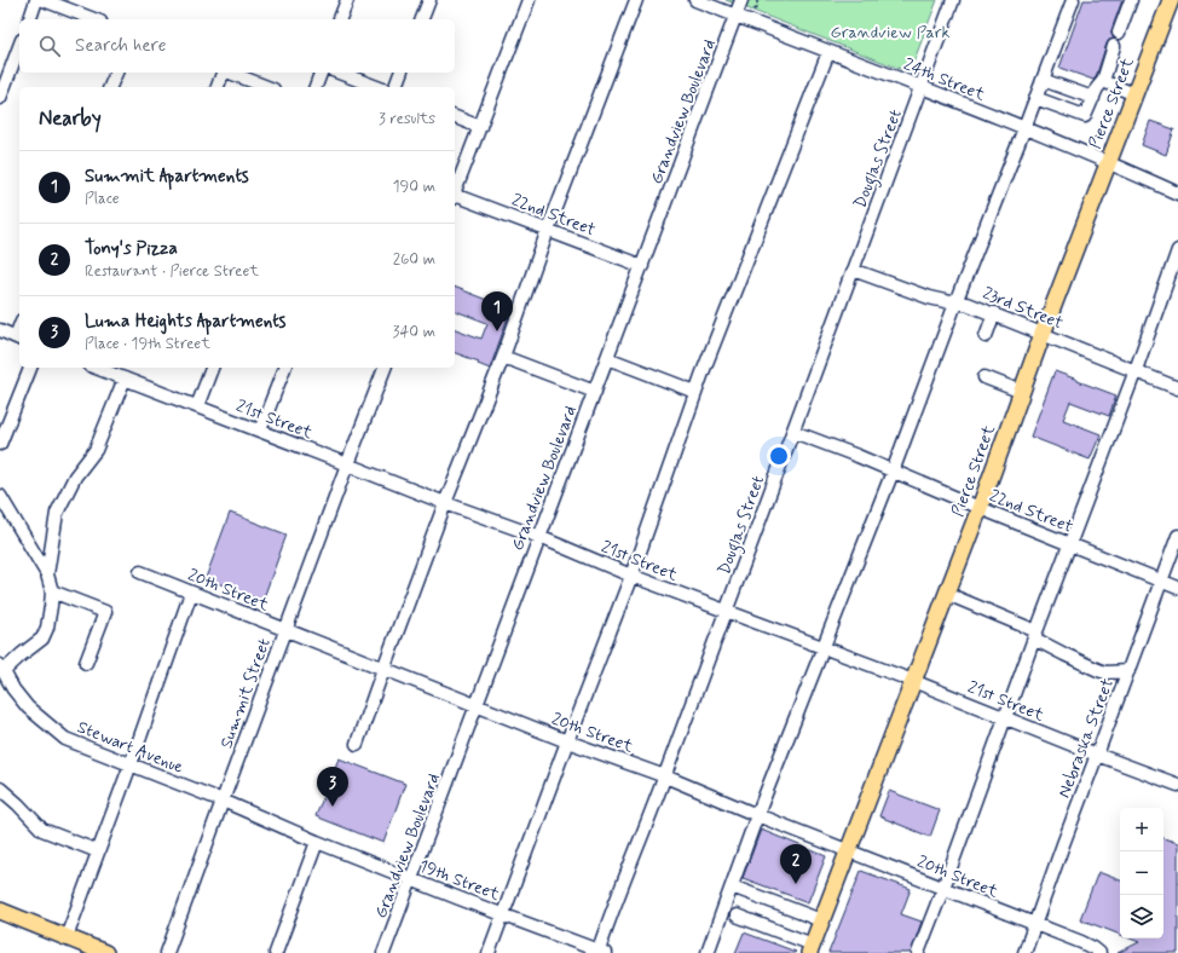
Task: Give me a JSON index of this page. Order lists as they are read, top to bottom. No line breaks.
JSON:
{"streets":{"main road":["Pierce Street"],"street":["24th Street","Grandview Boulevard","Douglas Street","22nd Street","23rd Street","21st Street","20th Street","Summit Street","Nebraska Street","Stewart Avenue","19th Street"]},"crossings":[["24th Street","Pierce Street"],["24th Street","Grandview Boulevard"],["24th Street","Douglas Street"],["Pierce Street","22nd Street"],["Pierce Street","23rd Street"],["Pierce Street","21st Street"],["Pierce Street","20th Street"],["Grandview Boulevard","22nd Street"],["Grandview Boulevard","21st Street"],["Grandview Boulevard","20th Street"],["Grandview Boulevard","19th Street"],["Douglas Street","22nd Street"],["Douglas Street","23rd Street"],["Douglas Street","21st Street"],["Douglas Street","20th Street"],["Douglas Street","19th Street"],["22nd Street","Nebraska Street"],["21st Street","Summit Street"],["21st Street","Nebraska Street"],["20th Street","Summit Street"],["20th Street","Nebraska Street"],["Summit Street","Stewart Avenue"],["Summit Street","19th Street"],["Stewart Avenue","19th Street"]],"parks":["Grandview Park"],"page":{"search":"Search here","heading":["Nearby","3 results"],"list":[{"mark":"1","name":"Summit Apartments","note":"Place","value":"190 m"},{"mark":"2","name":"Tony's Pizza","note":"Restaurant · Pierce Street","value":"260 m"},{"mark":"3","name":"Luma Heights Apartments","note":"Place · 19th Street","value":"340 m"}],"pins":["1","3","2"],"map_buttons":["+","−"]}}
